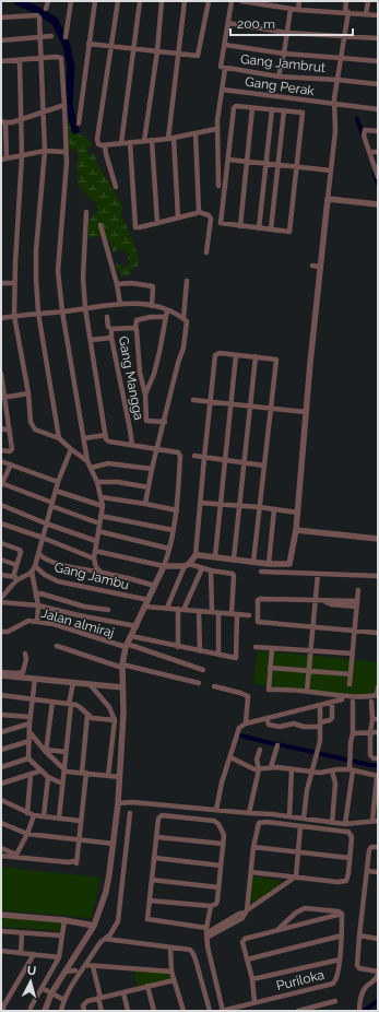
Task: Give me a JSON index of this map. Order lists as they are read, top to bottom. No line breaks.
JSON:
{"streets":{"street":["Gang Jambrut","Gang Perak","Gang Mangga","Gang Jambu","Jalan almiraj","Puriloka"]},"scale_bar":"200 m","north":"top"}
